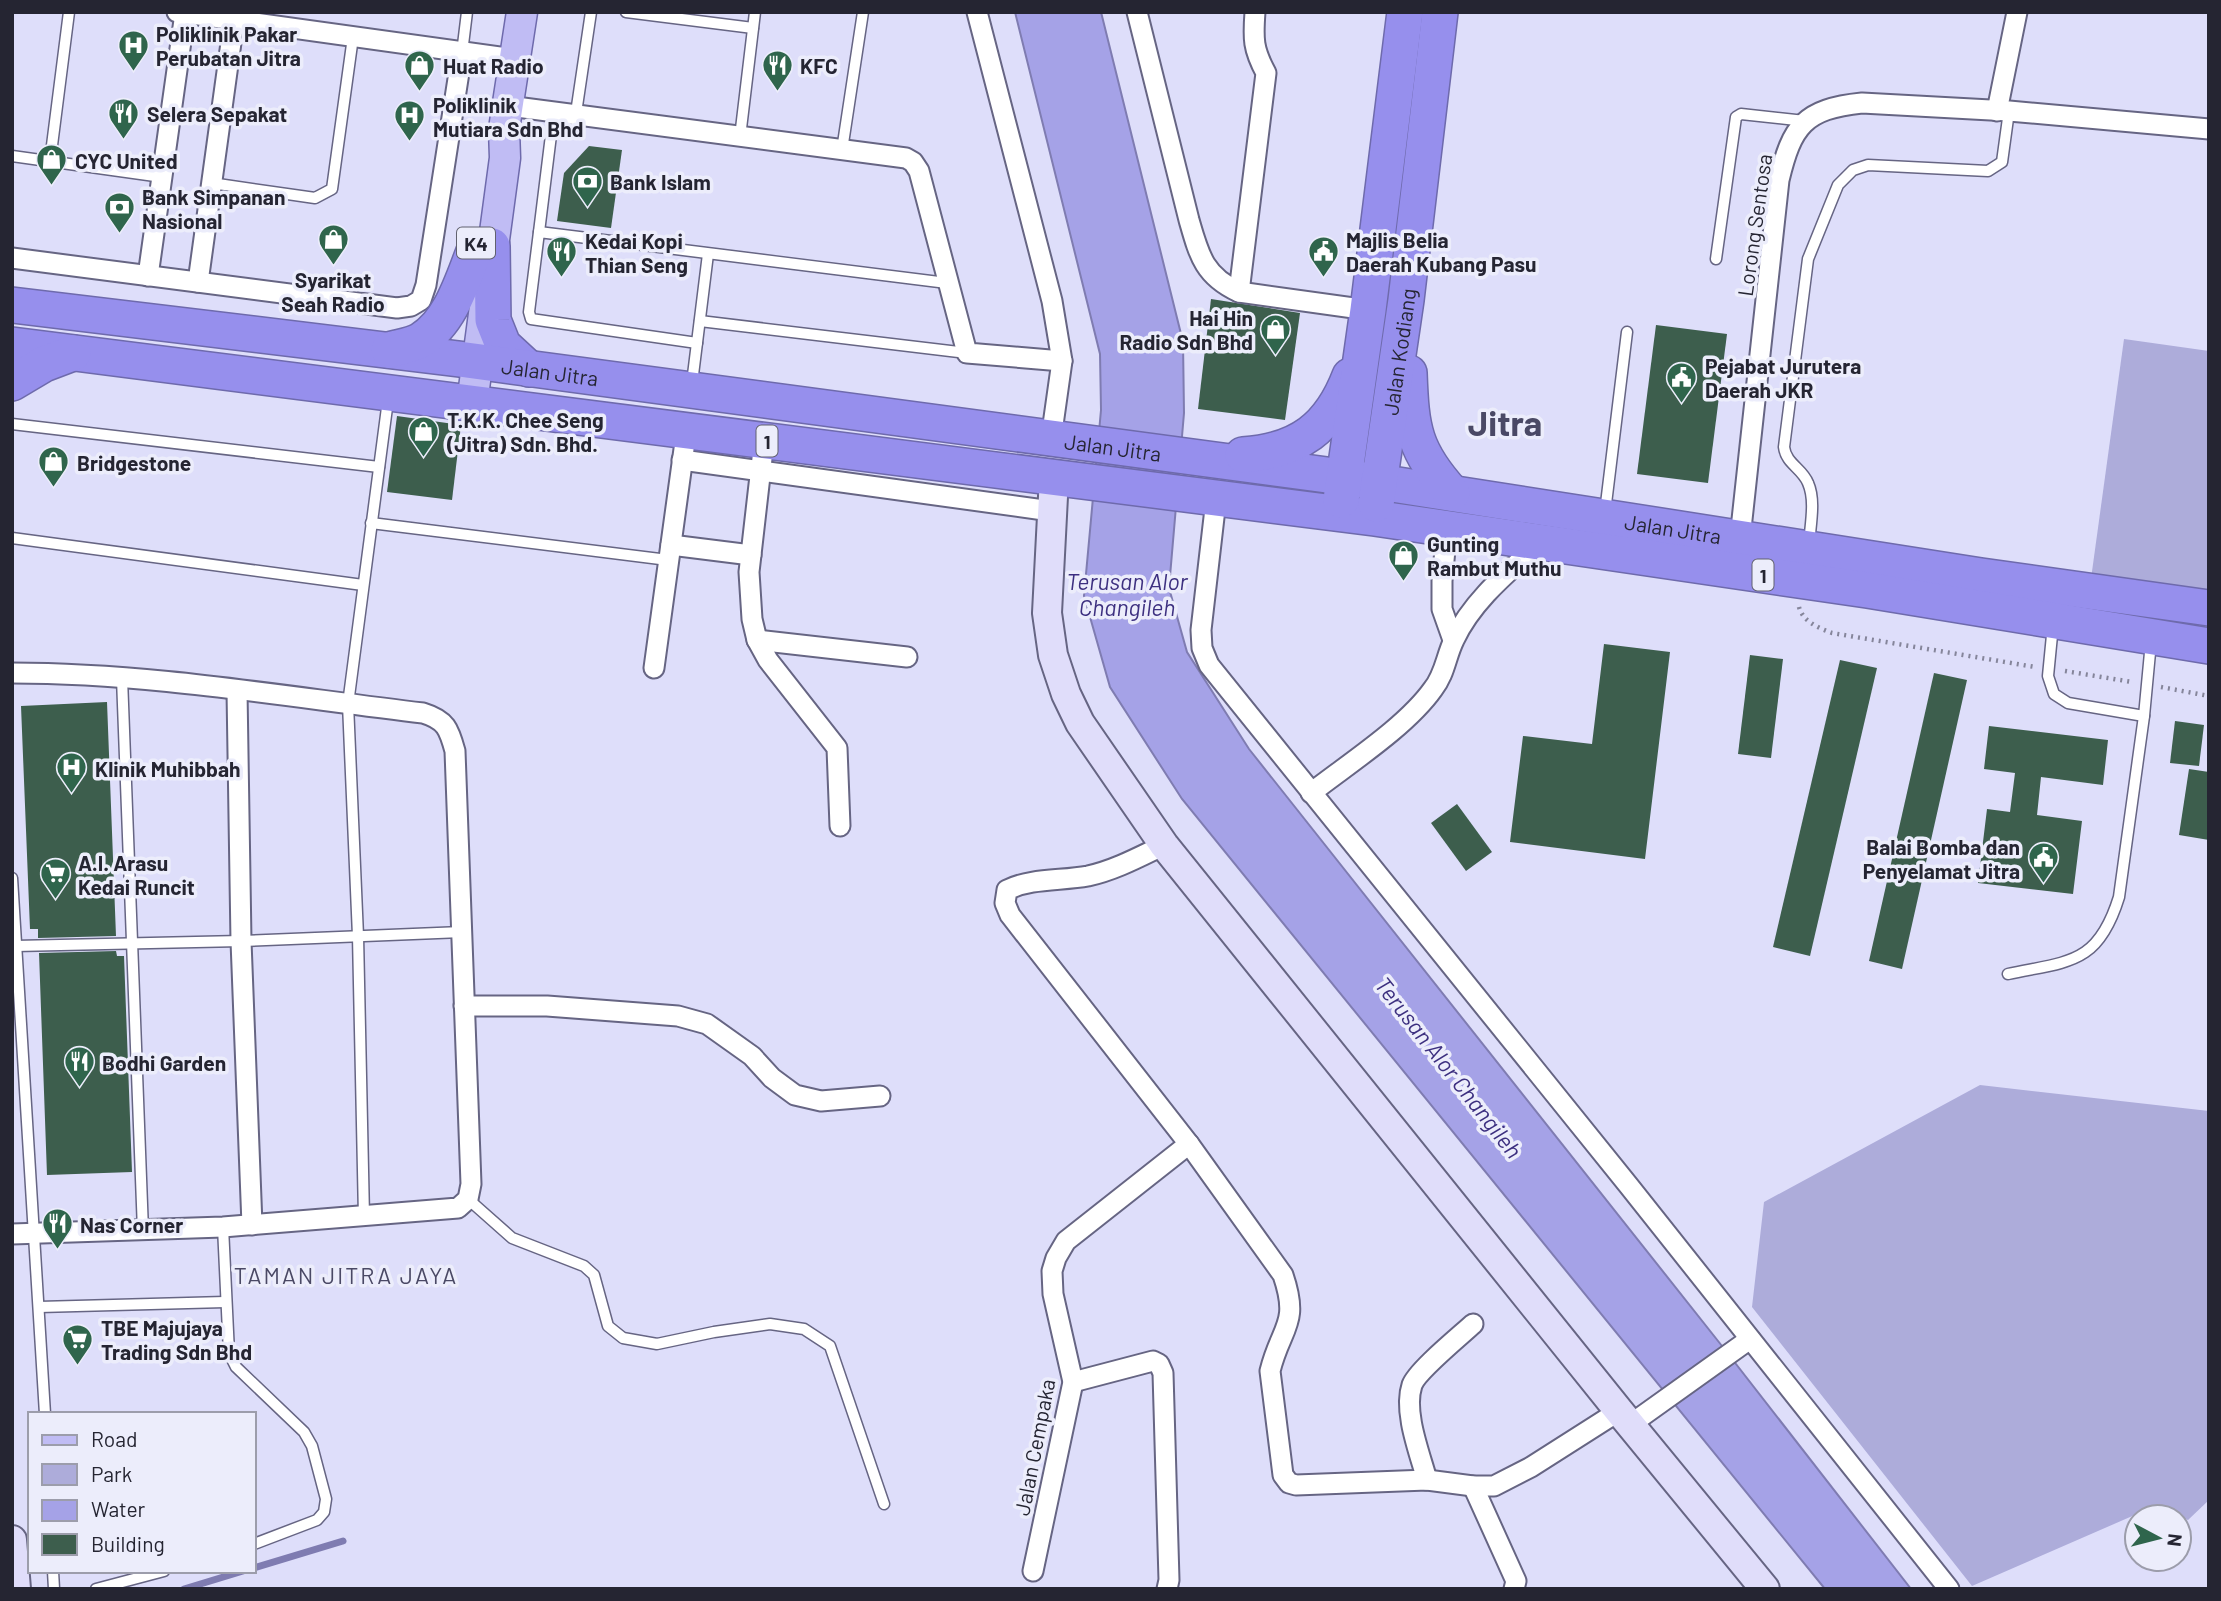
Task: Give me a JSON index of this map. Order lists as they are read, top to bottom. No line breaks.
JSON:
{"streets":{"highway":["Jalan Kodiang","Jalan Jitra","1"],"main road":["K4"],"street":["Lorong Sentosa","Jalan Cempaka"]},"crossings":[["Lorong Sentosa","Jalan Jitra"],["K4","Jalan Jitra"],["Jalan Kodiang","Jalan Jitra"]],"districts":["Jitra","TAMAN JITRA JAYA"],"water":["Terusan Alor Changileh"],"places":{"hospital":["Poliklinik Pakar Perubatan Jitra","Poliklinik Mutiara Sdn Bhd","Klinik Muhibbah"],"shop":["Huat Radio","CYC United","Syarikat Seah Radio","Hai Hin Radio Sdn Bhd","T.K.K. Chee Seng (Jitra) Sdn. Bhd.","Bridgestone","Gunting Rambut Muthu"],"restaurant":["KFC","Selera Sepakat","Kedai Kopi Thian Seng","Bodhi Garden","Nas Corner"],"bank":["Bank Islam","Bank Simpanan Nasional"],"public building":["Majlis Belia Daerah Kubang Pasu","Pejabat Jurutera Daerah JKR","Balai Bomba dan Penyelamat Jitra"],"supermarket":["A.I. Arasu Kedai Runcit","TBE Majujaya Trading Sdn Bhd"]},"legend":["Road","Park","Water","Building"],"north":"right"}
